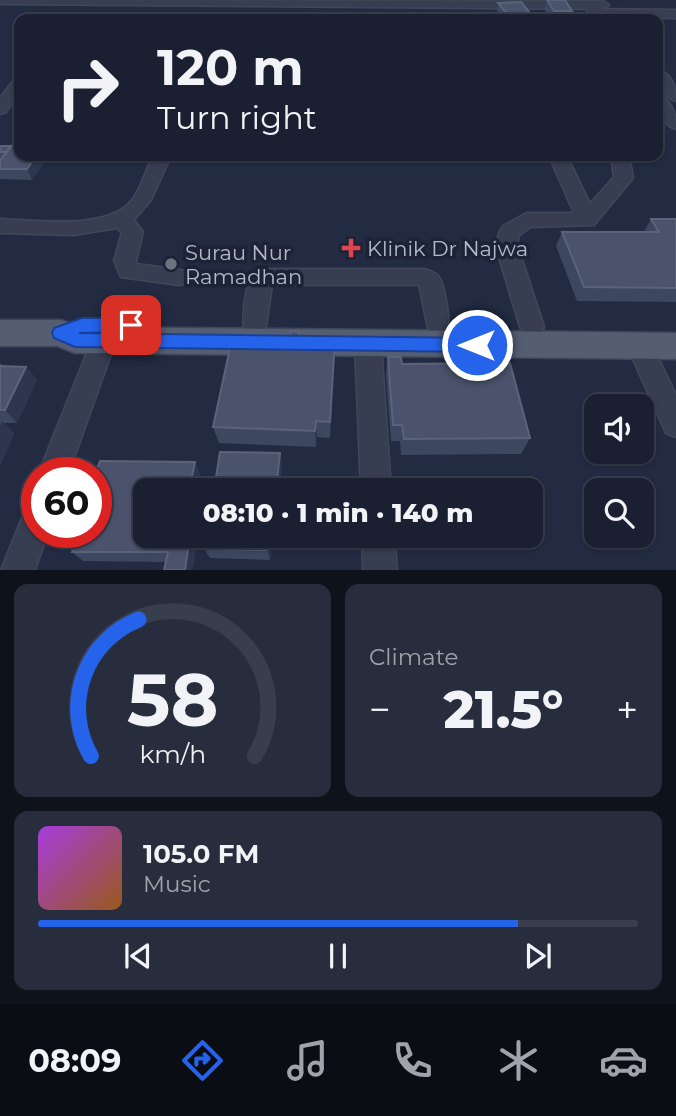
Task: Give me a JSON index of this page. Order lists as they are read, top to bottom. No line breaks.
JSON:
{"places":{"health":["Klinik Dr Najwa"],"other":["Surau Nur Ramadhan"]},"page":{"turn":["120 m","Turn right"],"limit":"60","trip":"08:10 · 1 min · 140 m","tile":"Climate","heat":["−","21.5°","+"],"song":["105.0 FM","Music"],"tabs":"08:09","gauge":["58","km/h"]}}
